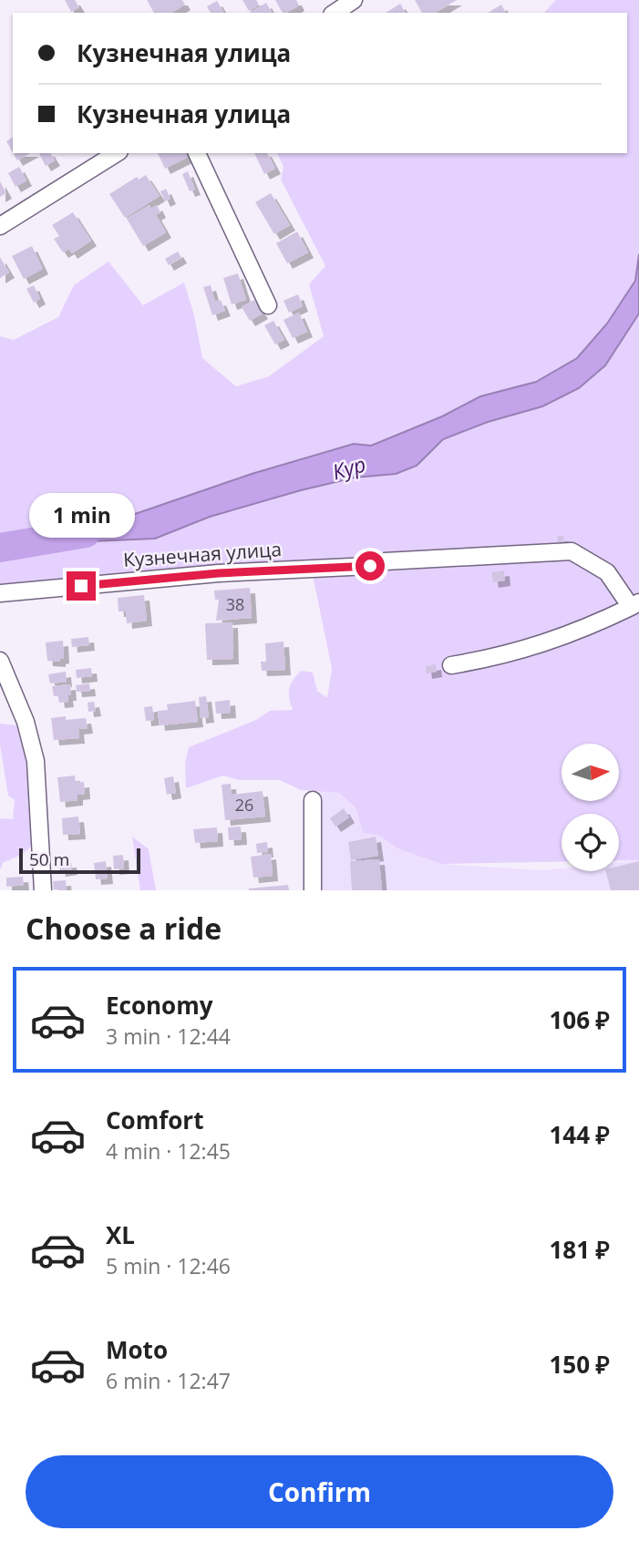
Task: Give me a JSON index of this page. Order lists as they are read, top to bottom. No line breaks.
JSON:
{"streets":{"street":["Кузнечная улица"]},"water":["Кур"],"house_numbers":["38","26"],"scale_bar":"50 m","north":"right","page":{"banner":["Кузнечная улица","Кузнечная улица"],"bubble":"1 min","scale":"50 m","heading":"Choose a ride","list":[{"name":"Economy","note":"3 min · 12:44","value":"106 ₽"},{"name":"Comfort","note":"4 min · 12:45","value":"144 ₽"},{"name":"XL","note":"5 min · 12:46","value":"181 ₽"},{"name":"Moto","note":"6 min · 12:47","value":"150 ₽"}],"buttons":"Confirm"}}
